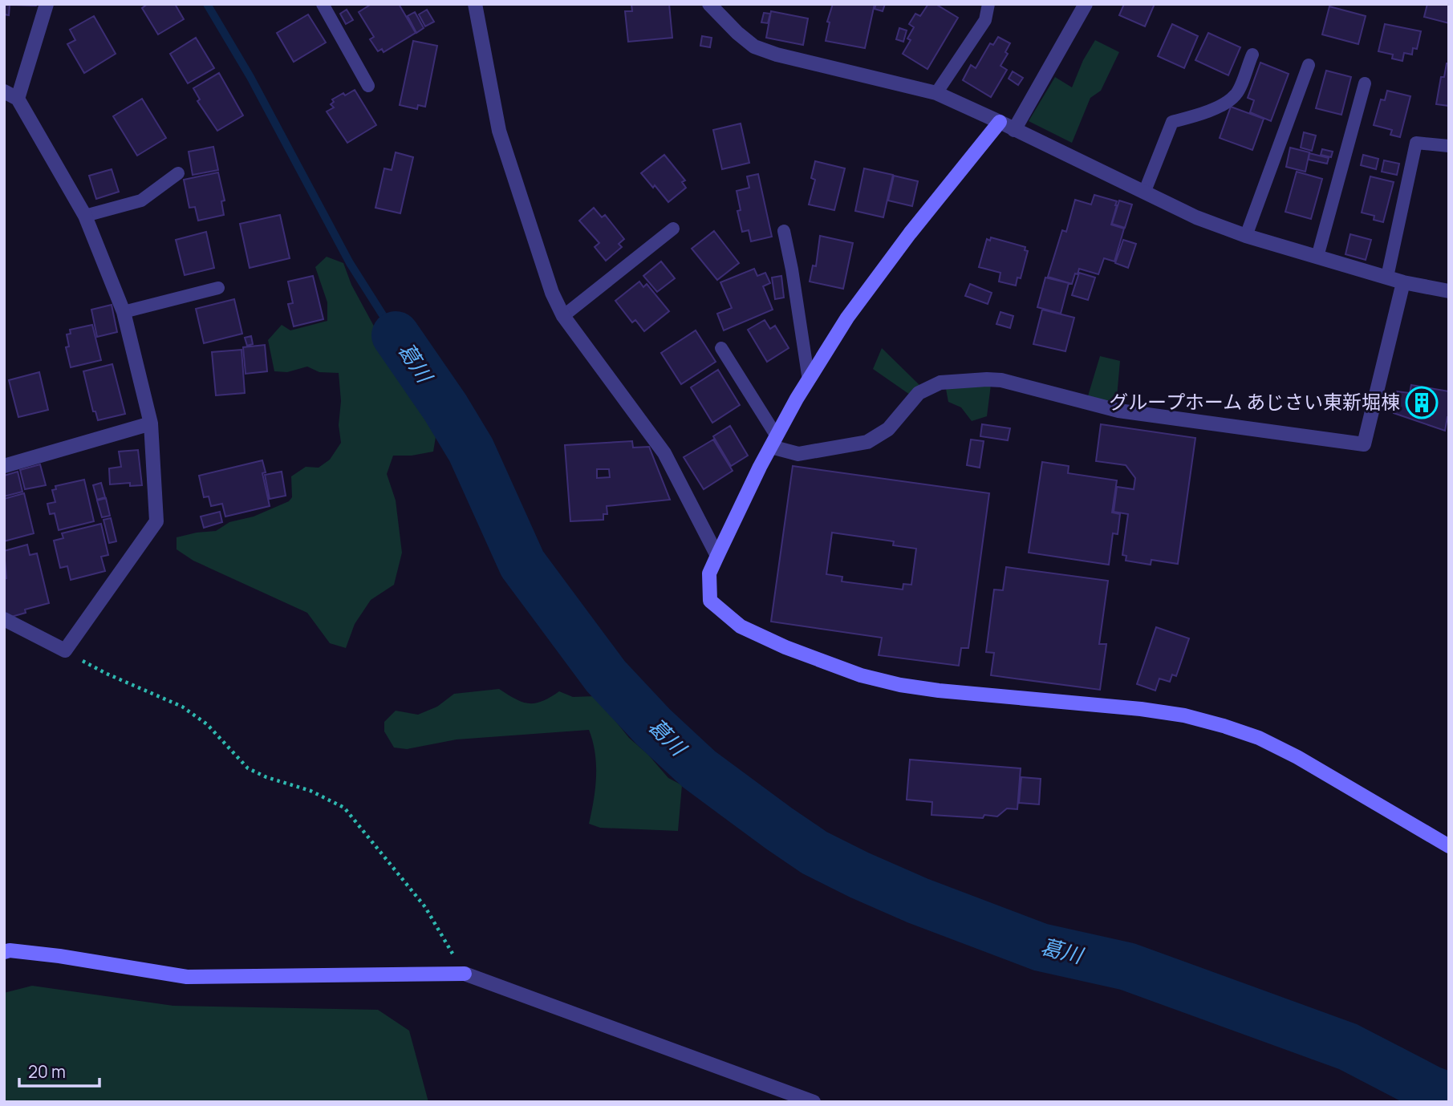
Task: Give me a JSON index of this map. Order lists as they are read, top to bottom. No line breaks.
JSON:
{"water":["葛川"],"places":{"building":["グループホーム あじさい東新堀棟"]},"scale_bar":"20 m"}
